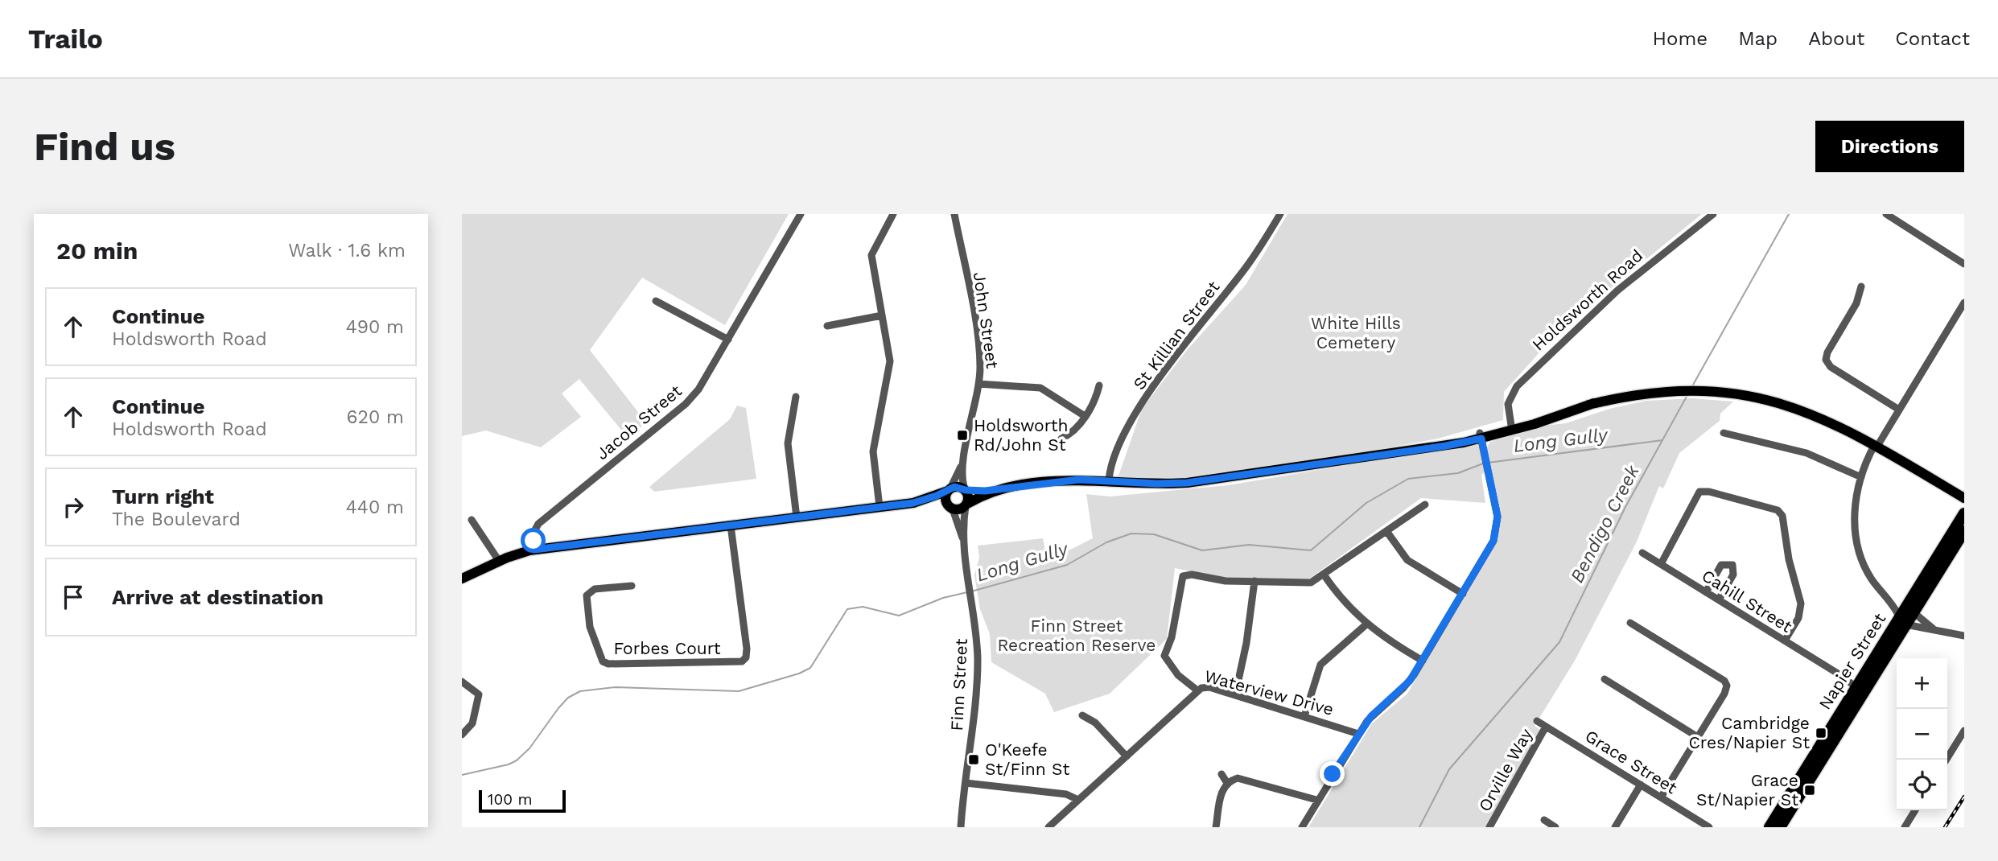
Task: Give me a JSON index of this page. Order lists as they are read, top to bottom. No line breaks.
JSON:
{"streets":{"highway":["Napier Street"],"street":["Holdsworth Road","John Street","St Killian Street","Jacob Street","Cahill Street","Forbes Court","Finn Street","Waterview Drive","Grace Street","Orville Way"]},"crossings":[["John Street","Finn Street"],["Cahill Street","Napier Street"],["Grace Street","Orville Way"]],"water":["Long Gully","Bendigo Creek"],"parks":["White Hills Cemetery","Finn Street Recreation Reserve"],"places":{"transit":["Holdsworth Rd/John St","Cambridge Cres/Napier St","O'Keefe St/Finn St","Grace St/Napier St"]},"scale_bar":"100 m","page":{"header":"Trailo","nav":["Home","Map","About","Contact"],"buttons":"Directions","title":"Find us","heading":["20 min","Walk · 1.6 km"],"list":[["Continue","Holdsworth Road","490 m"],["Continue","Holdsworth Road","620 m"],["Turn right","The Boulevard","440 m"],"Arrive at destination"],"map_buttons":["+","−"],"scale":"100 m"}}
